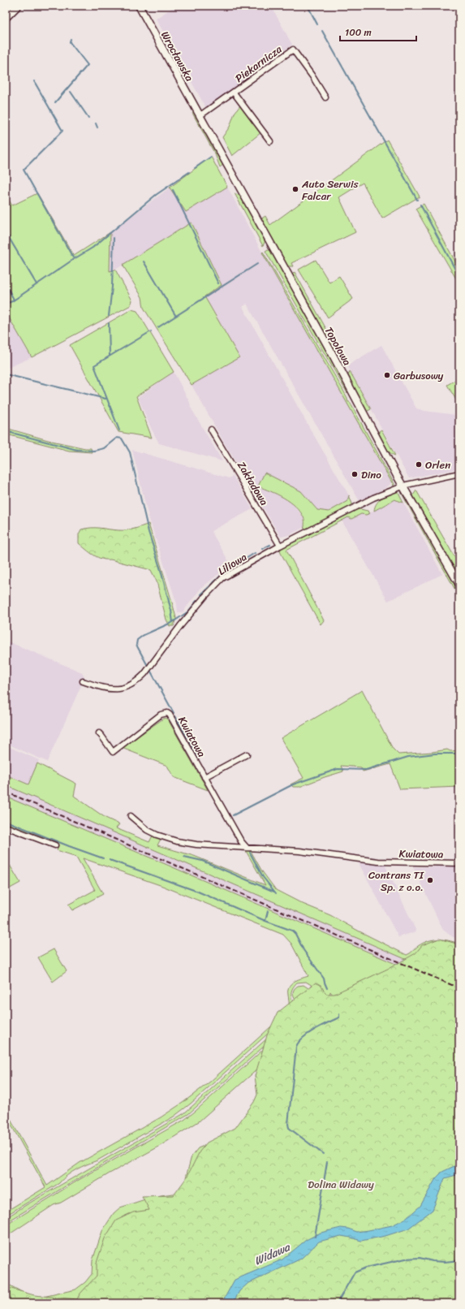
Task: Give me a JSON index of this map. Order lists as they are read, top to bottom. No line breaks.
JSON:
{"streets":{"main road":["Wrocławska","Topolowa"],"street":["Piekarnicza","Zakładowa","Liliowa","Kwiatowa"]},"crossings":[["Wrocławska","Piekarnicza"],["Wrocławska","Topolowa"],["Piekarnicza","Topolowa"],["Topolowa","Liliowa"],["Zakładowa","Liliowa"]],"water":["Widawa"],"parks":["Dolina Widawy"],"places":["Auto Serwis Falcar","Garbusowy","Orlen","Dino","Contrans TI Sp. z o.o."],"scale_bar":"100 m"}
